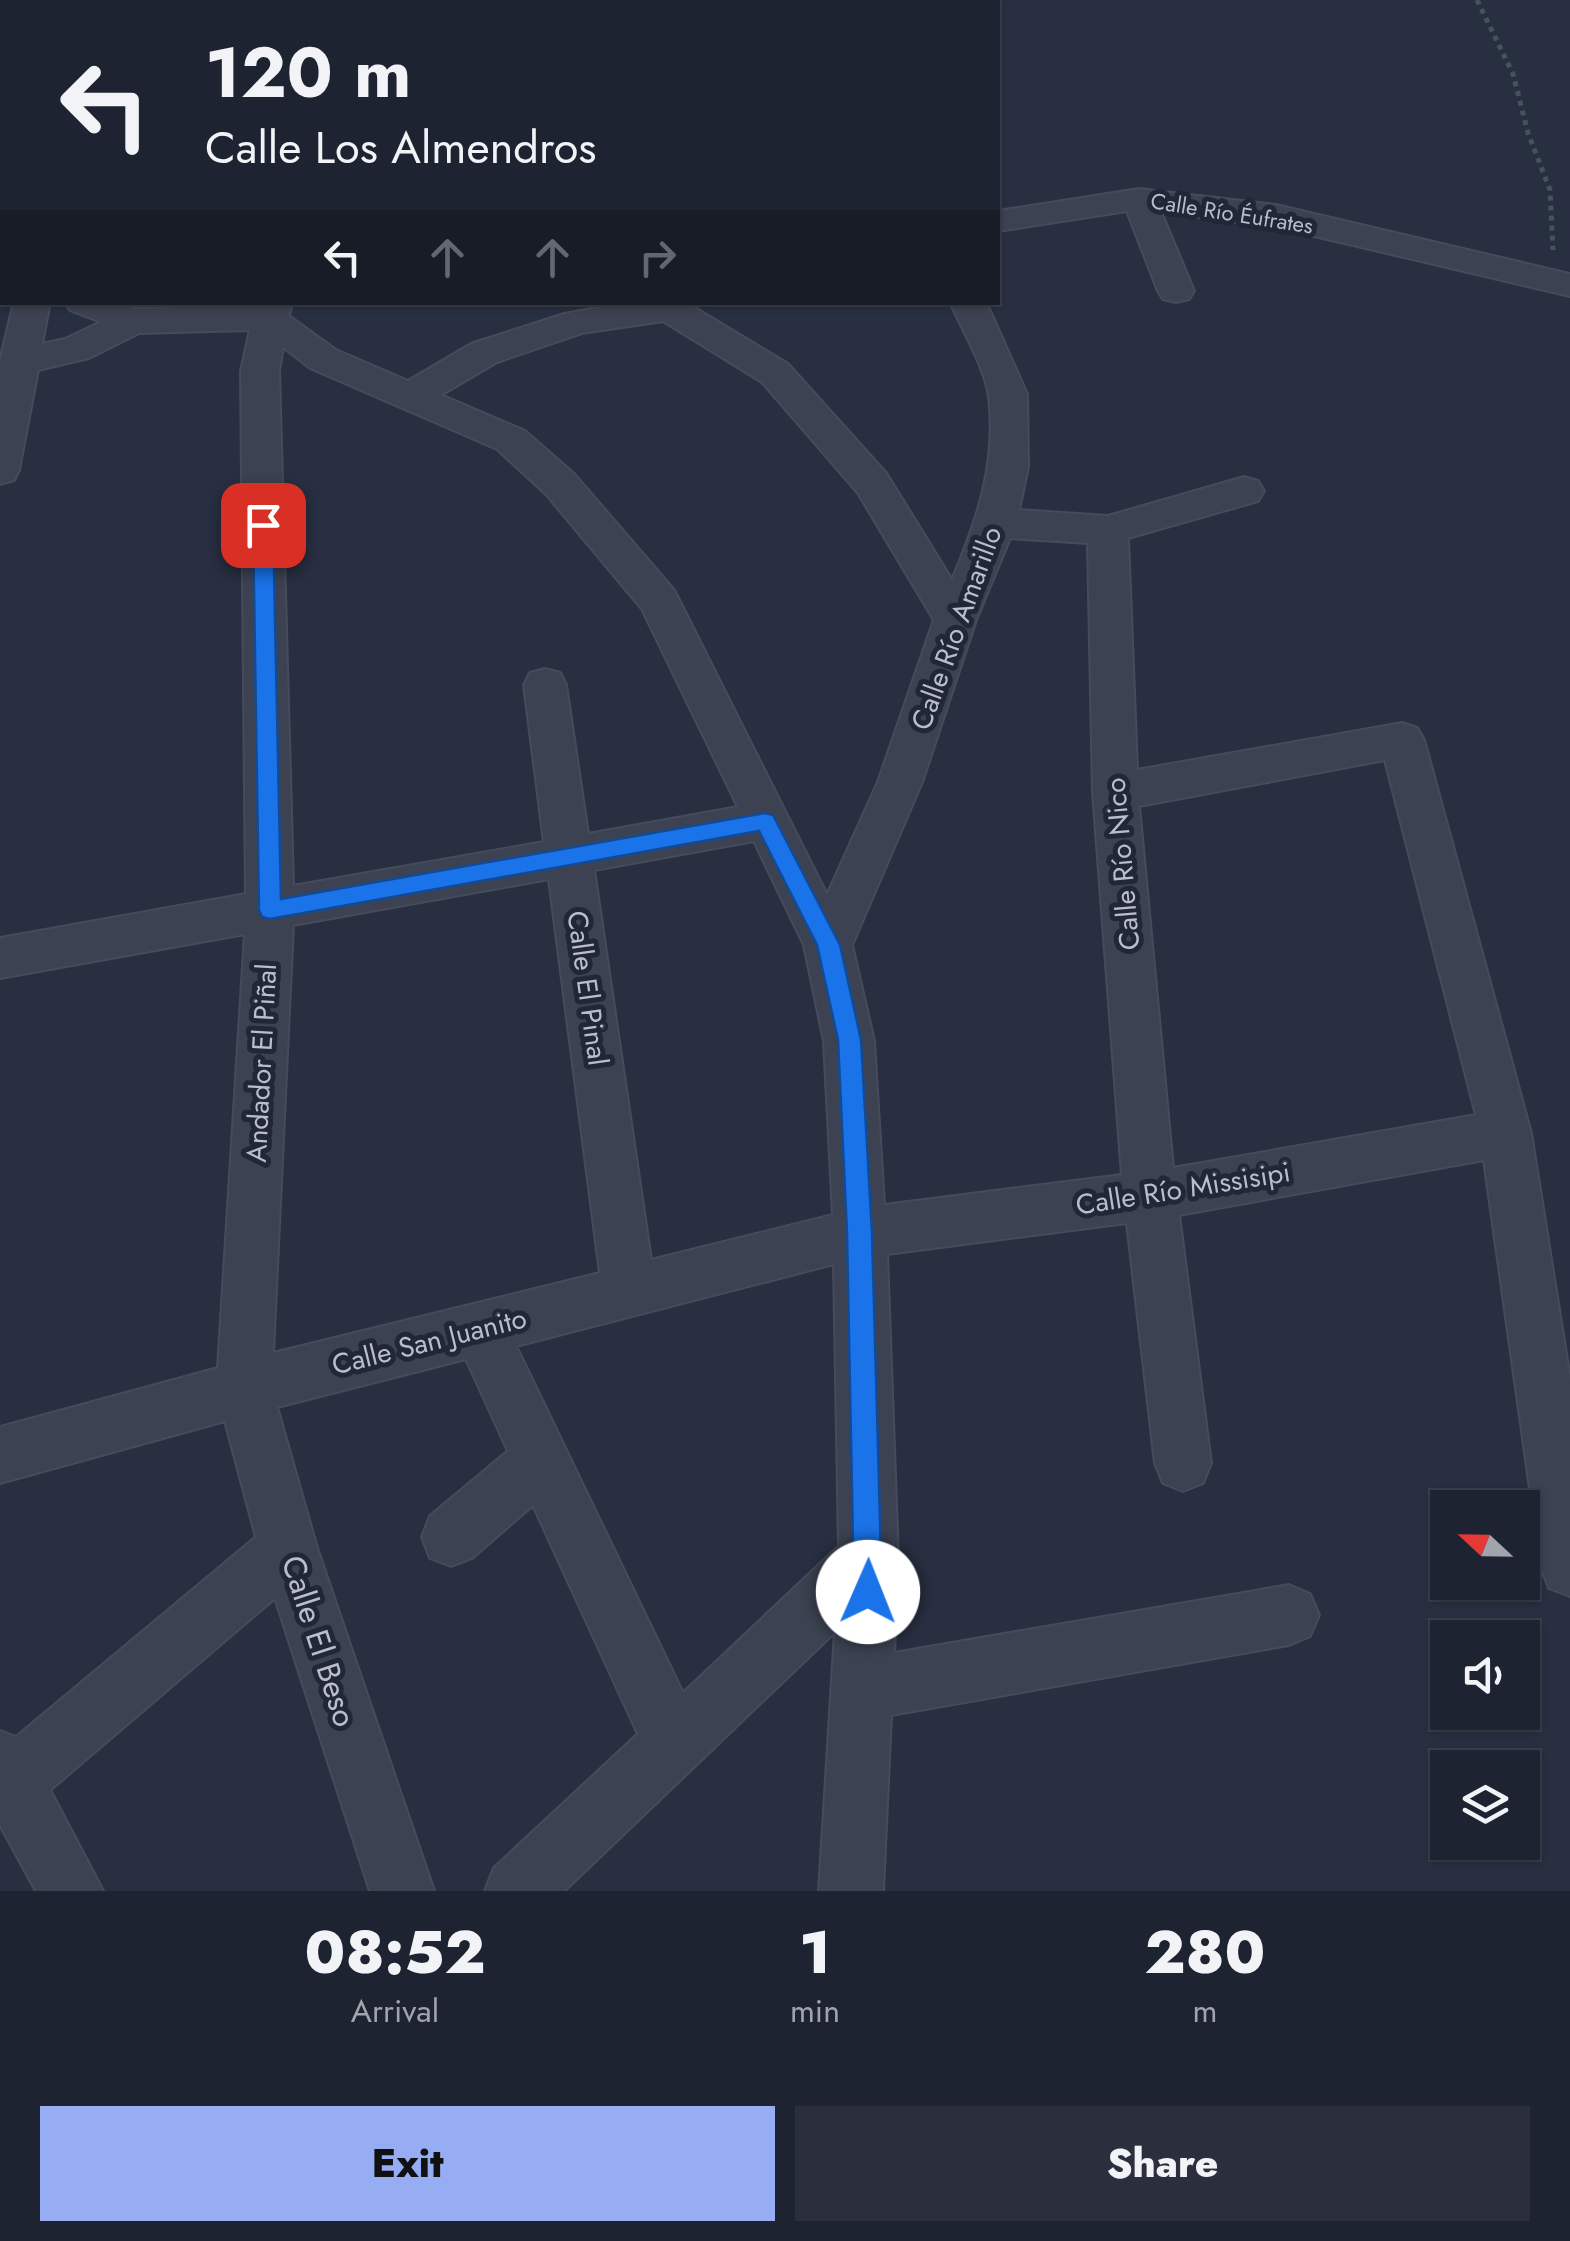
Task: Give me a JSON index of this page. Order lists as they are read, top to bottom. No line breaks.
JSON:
{"streets":{"street":["Calle Río Éufrates","Calle Río Amarillo","Calle Río Nico","Calle El Pinal","Andador El Piñal","Calle Río Missisipi","Calle San Juanito","Calle El Beso"]},"crossings":[["Calle Río Nico","Calle Río Missisipi"],["Calle El Pinal","Calle San Juanito"],["Andador El Piñal","Calle San Juanito"],["Andador El Piñal","Calle El Beso"],["Calle Río Missisipi","Calle San Juanito"],["Calle San Juanito","Calle El Beso"]],"north":"left","page":{"turn":["120 m","Calle Los Almendros"],"eta":["08:52","Arrival","1","min","280","m"],"buttons":["Exit","Share"]}}
